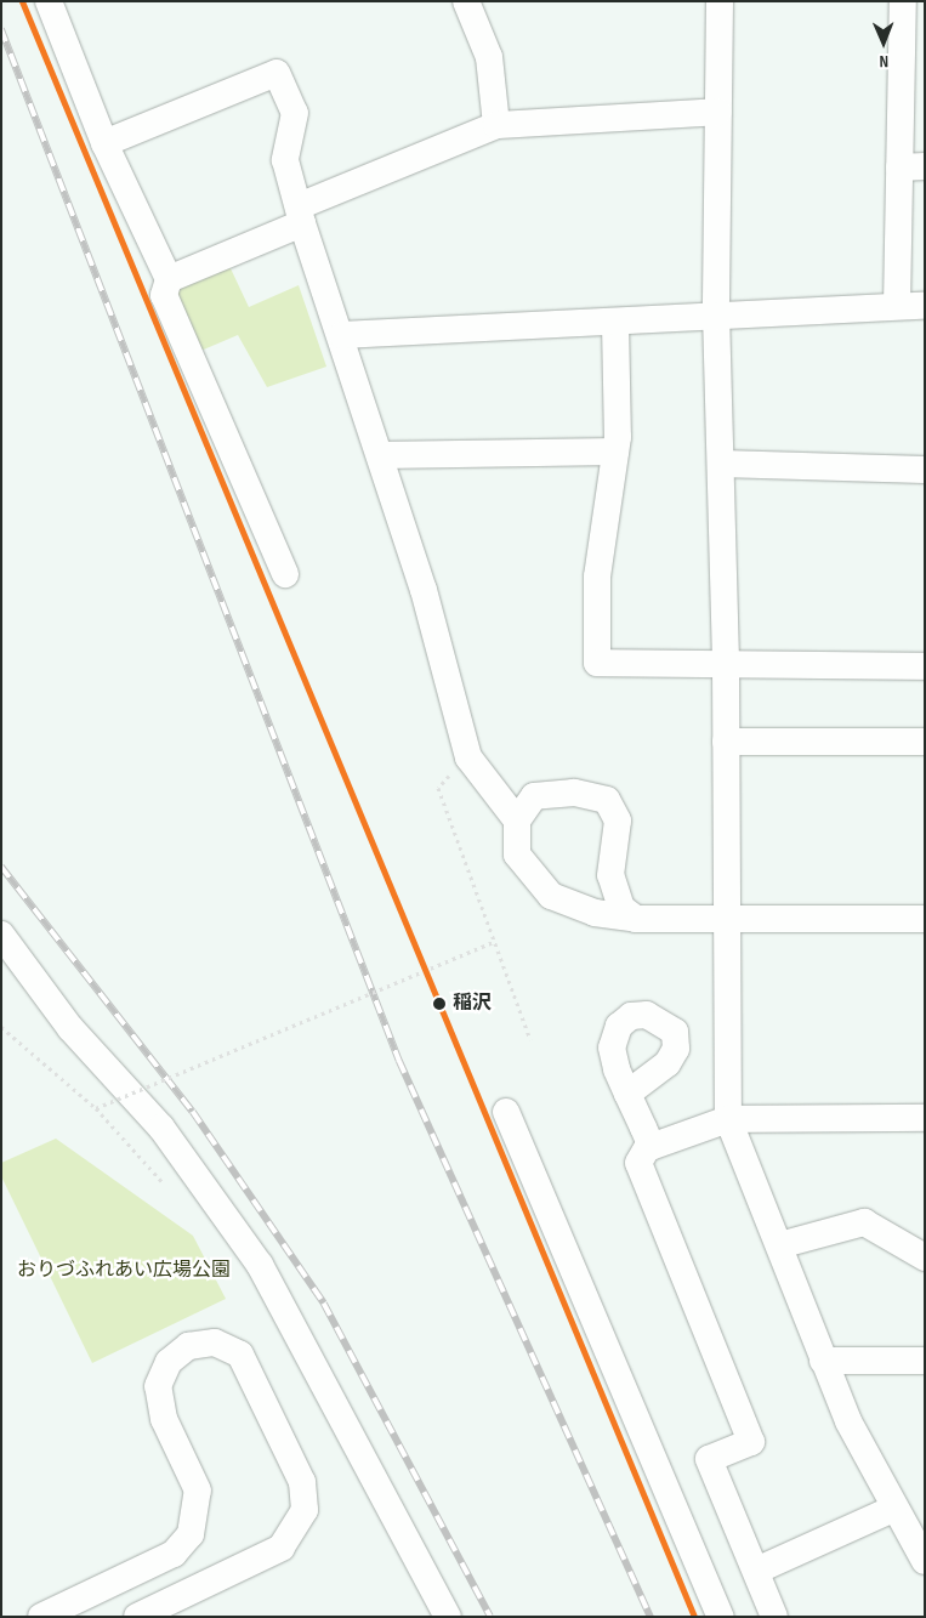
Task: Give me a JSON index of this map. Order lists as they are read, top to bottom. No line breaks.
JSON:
{"parks":["おりづふれあい広場公園"],"places":["稲沢"],"north":"bottom"}
